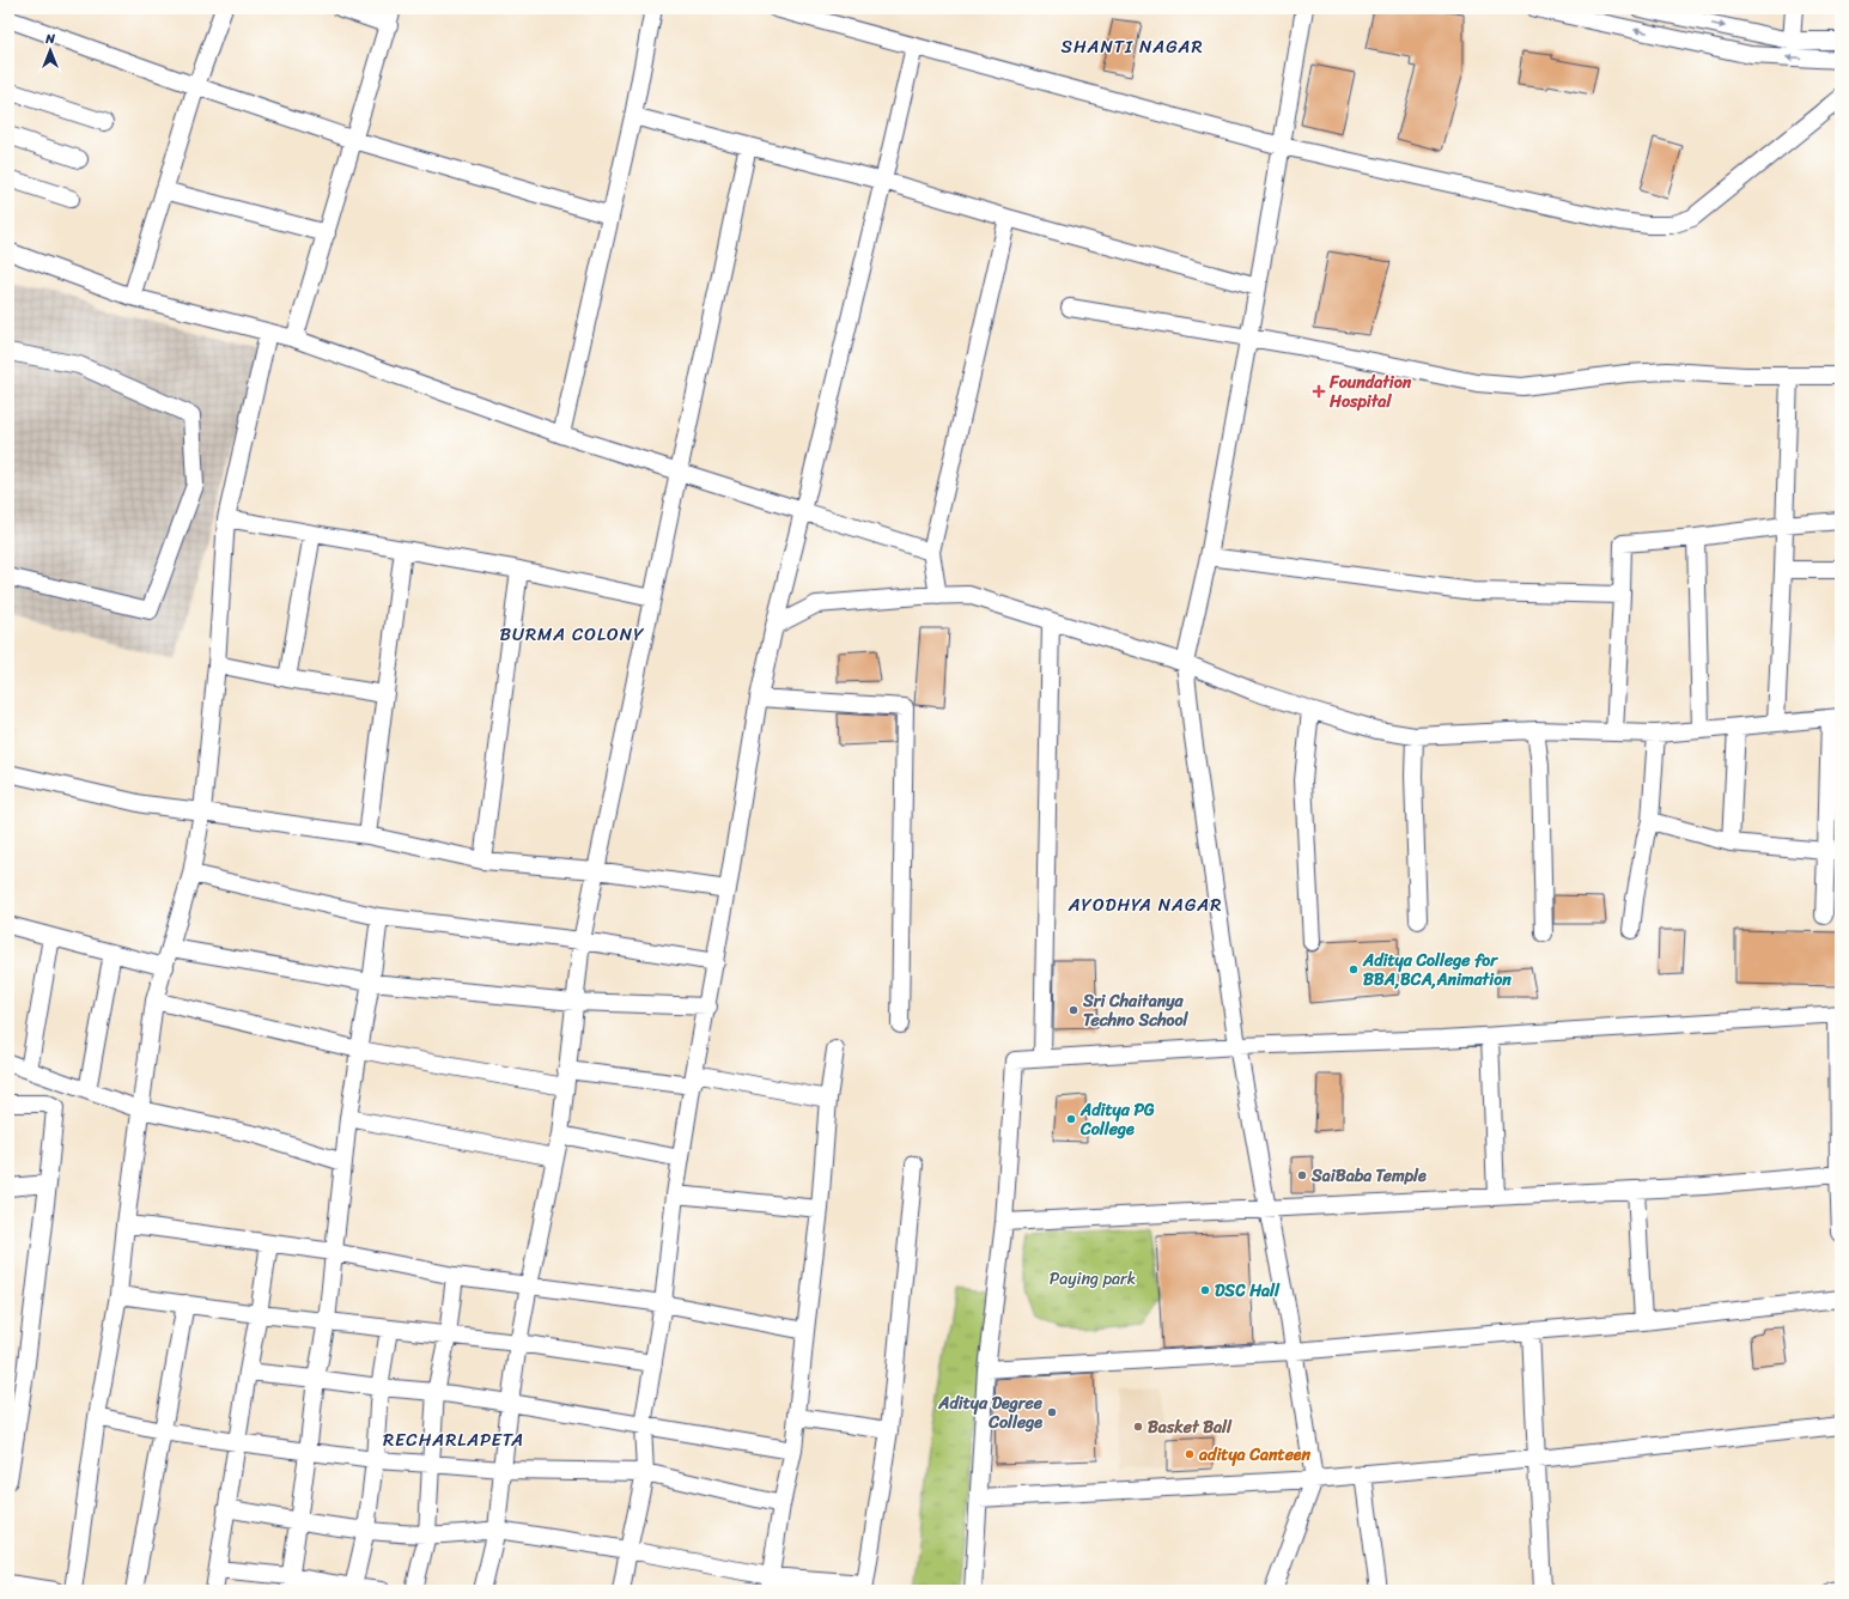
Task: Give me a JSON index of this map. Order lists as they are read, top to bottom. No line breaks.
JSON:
{"districts":["SHANTI NAGAR","BURMA COLONY","AYODHYA NAGAR","RECHARLAPETA"],"parks":["Paying park"],"places":{"health":["Foundation Hospital"],"other":["Aditya College for BBA,BCA,Animation","Sri Chaitanya Techno School","Aditya PG College","SaiBaba Temple","DSC Hall","Aditya Degree College","Basket Ball","aditya Canteen"]},"north":"top"}
